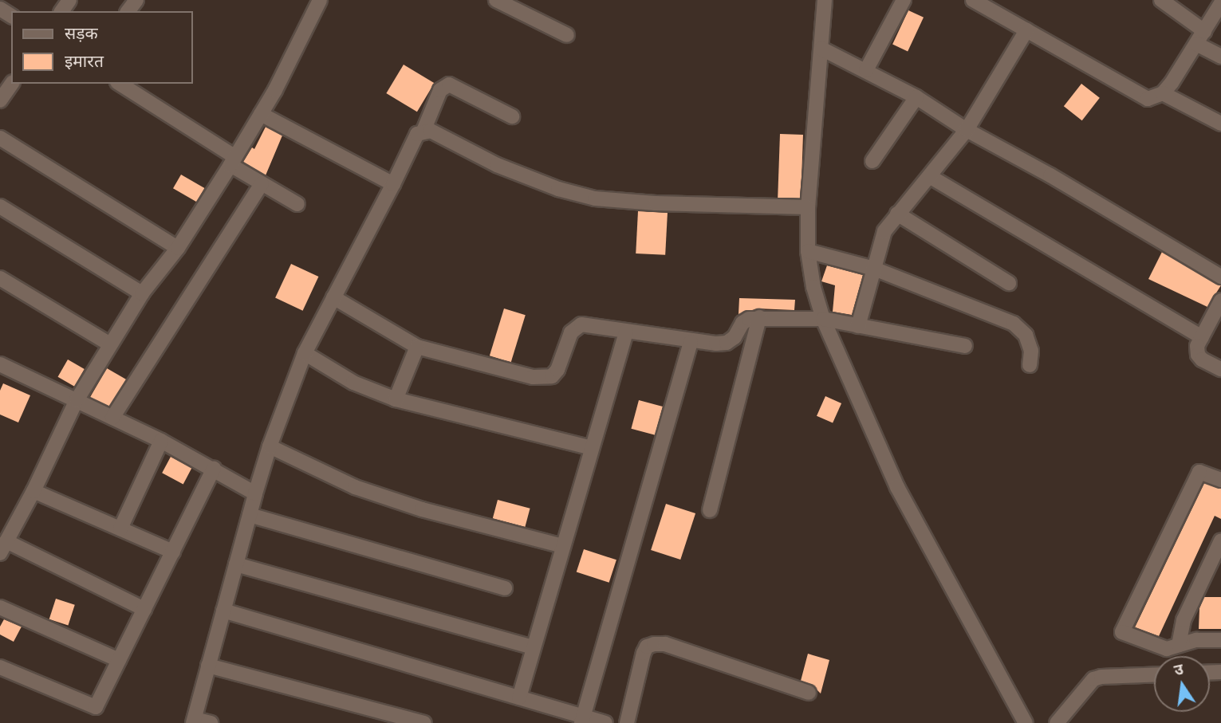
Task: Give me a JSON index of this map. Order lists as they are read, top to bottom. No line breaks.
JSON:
{"legend":["सड़क","इमारत"],"north":"top"}
